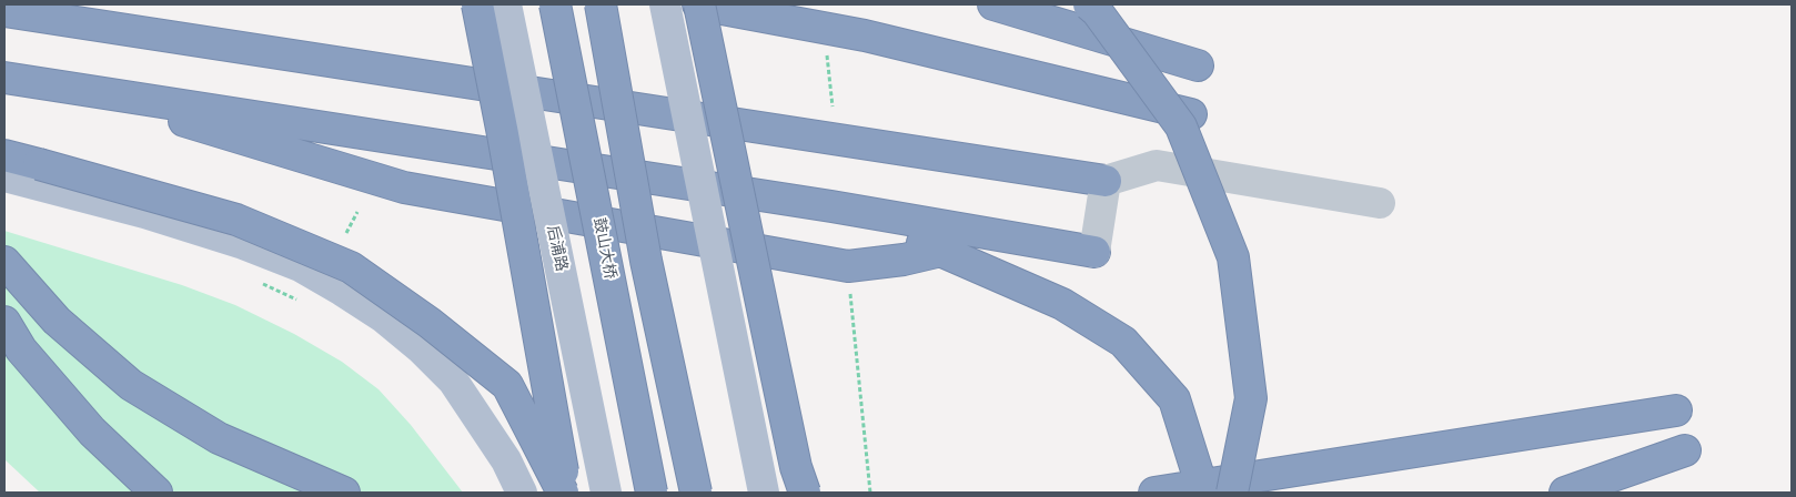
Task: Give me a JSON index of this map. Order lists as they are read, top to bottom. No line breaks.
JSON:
{"streets":{"highway":["鼓山大桥"],"main road":["后浦路"]}}
